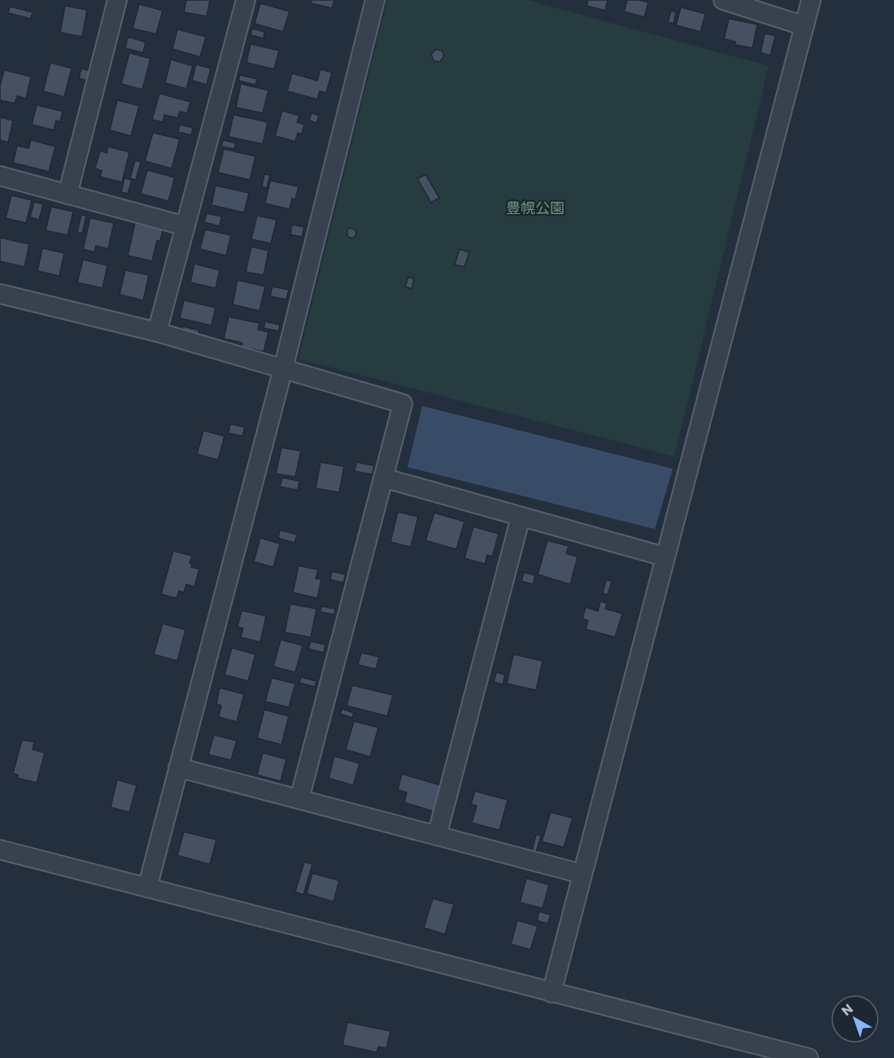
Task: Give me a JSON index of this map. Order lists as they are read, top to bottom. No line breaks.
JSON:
{"parks":["豊幌公園"],"north":"top left"}
